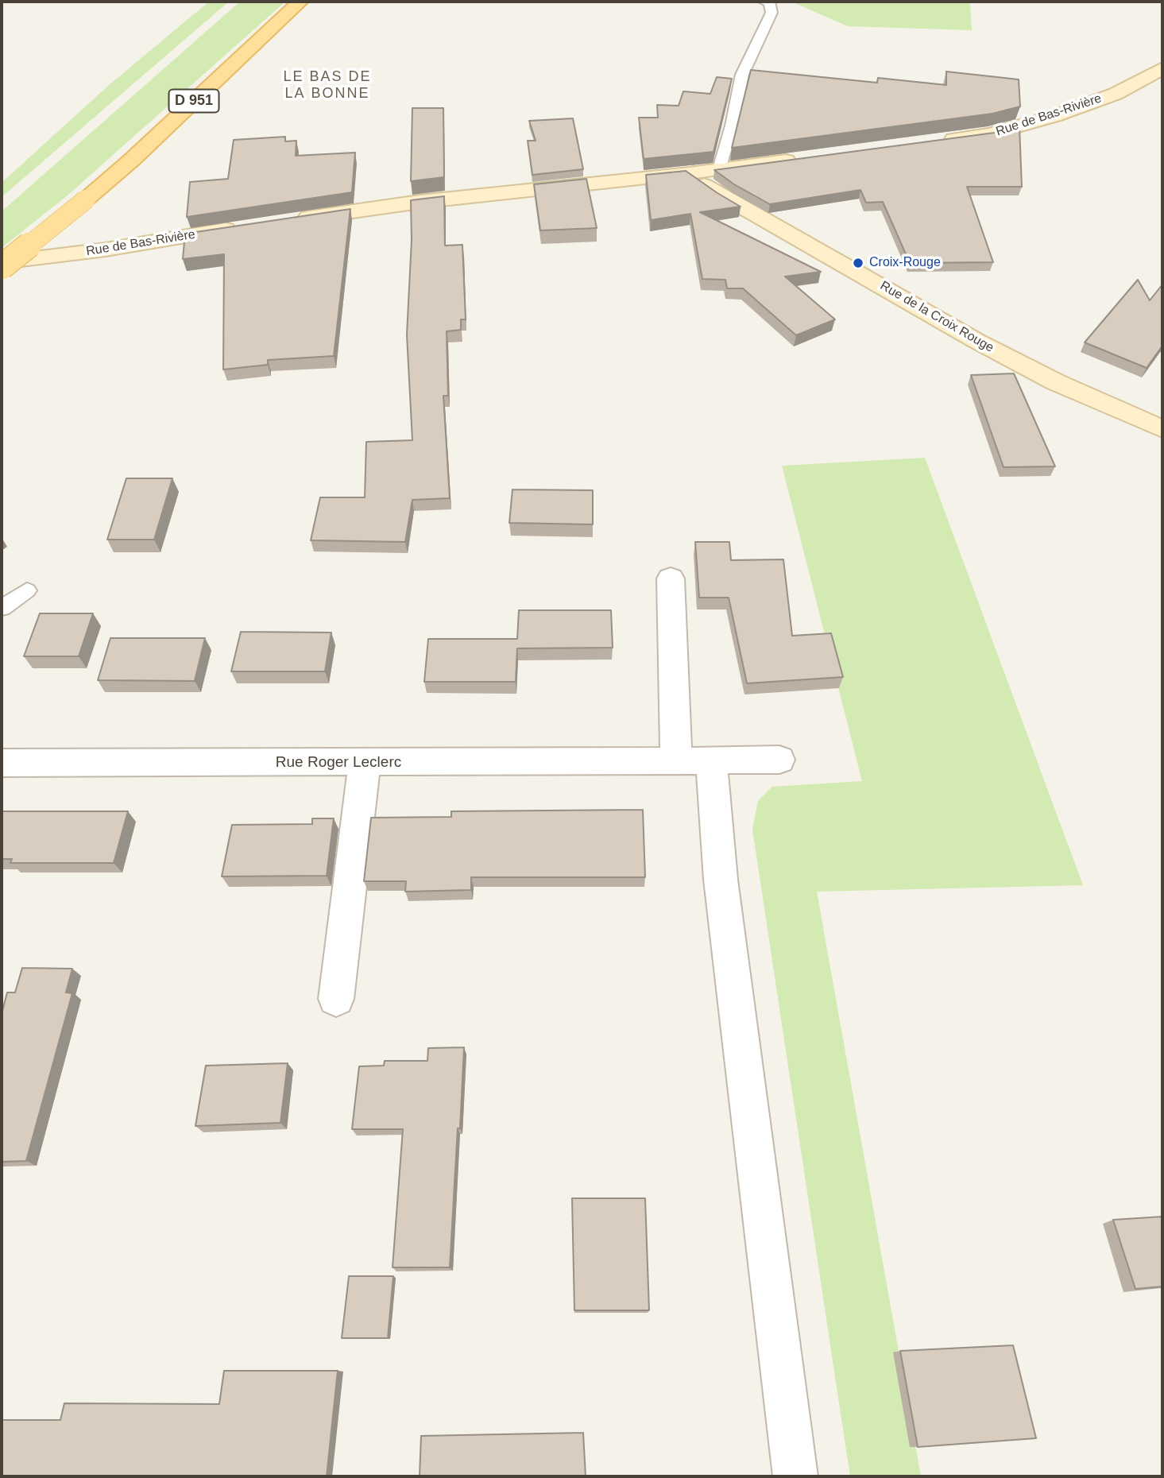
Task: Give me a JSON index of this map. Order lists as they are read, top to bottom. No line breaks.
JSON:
{"streets":{"main road":["D 951"],"street":["Rue de Bas-Rivière","Rue de la Croix Rouge","Rue Roger Leclerc"]},"districts":["LE BAS DE LA BONNE"],"places":["Croix-Rouge"]}
